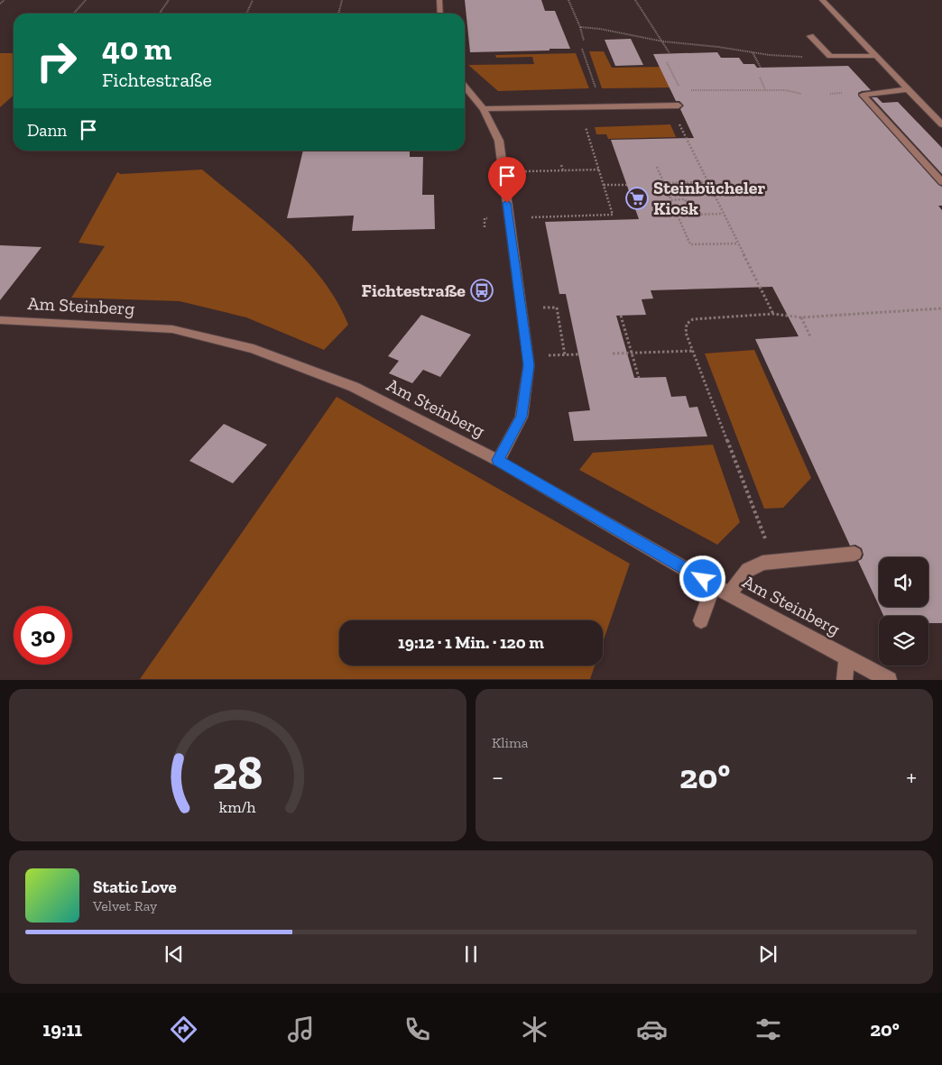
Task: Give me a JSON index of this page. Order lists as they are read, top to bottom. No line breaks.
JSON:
{"streets":{"street":["Am Steinberg"]},"places":{"supermarket":["Steinbücheler Kiosk"],"bus stop":["Fichtestraße"]},"page":{"turn":["40 m","Fichtestraße"],"then":"Dann","limit":"30","trip":"19:12 · 1 Min. · 120 m","tile":"Klima","heat":["−","20°","+"],"song":["Static Love","Velvet Ray"],"tabs":["19:11","20°"],"gauge":["28","km/h"]}}
